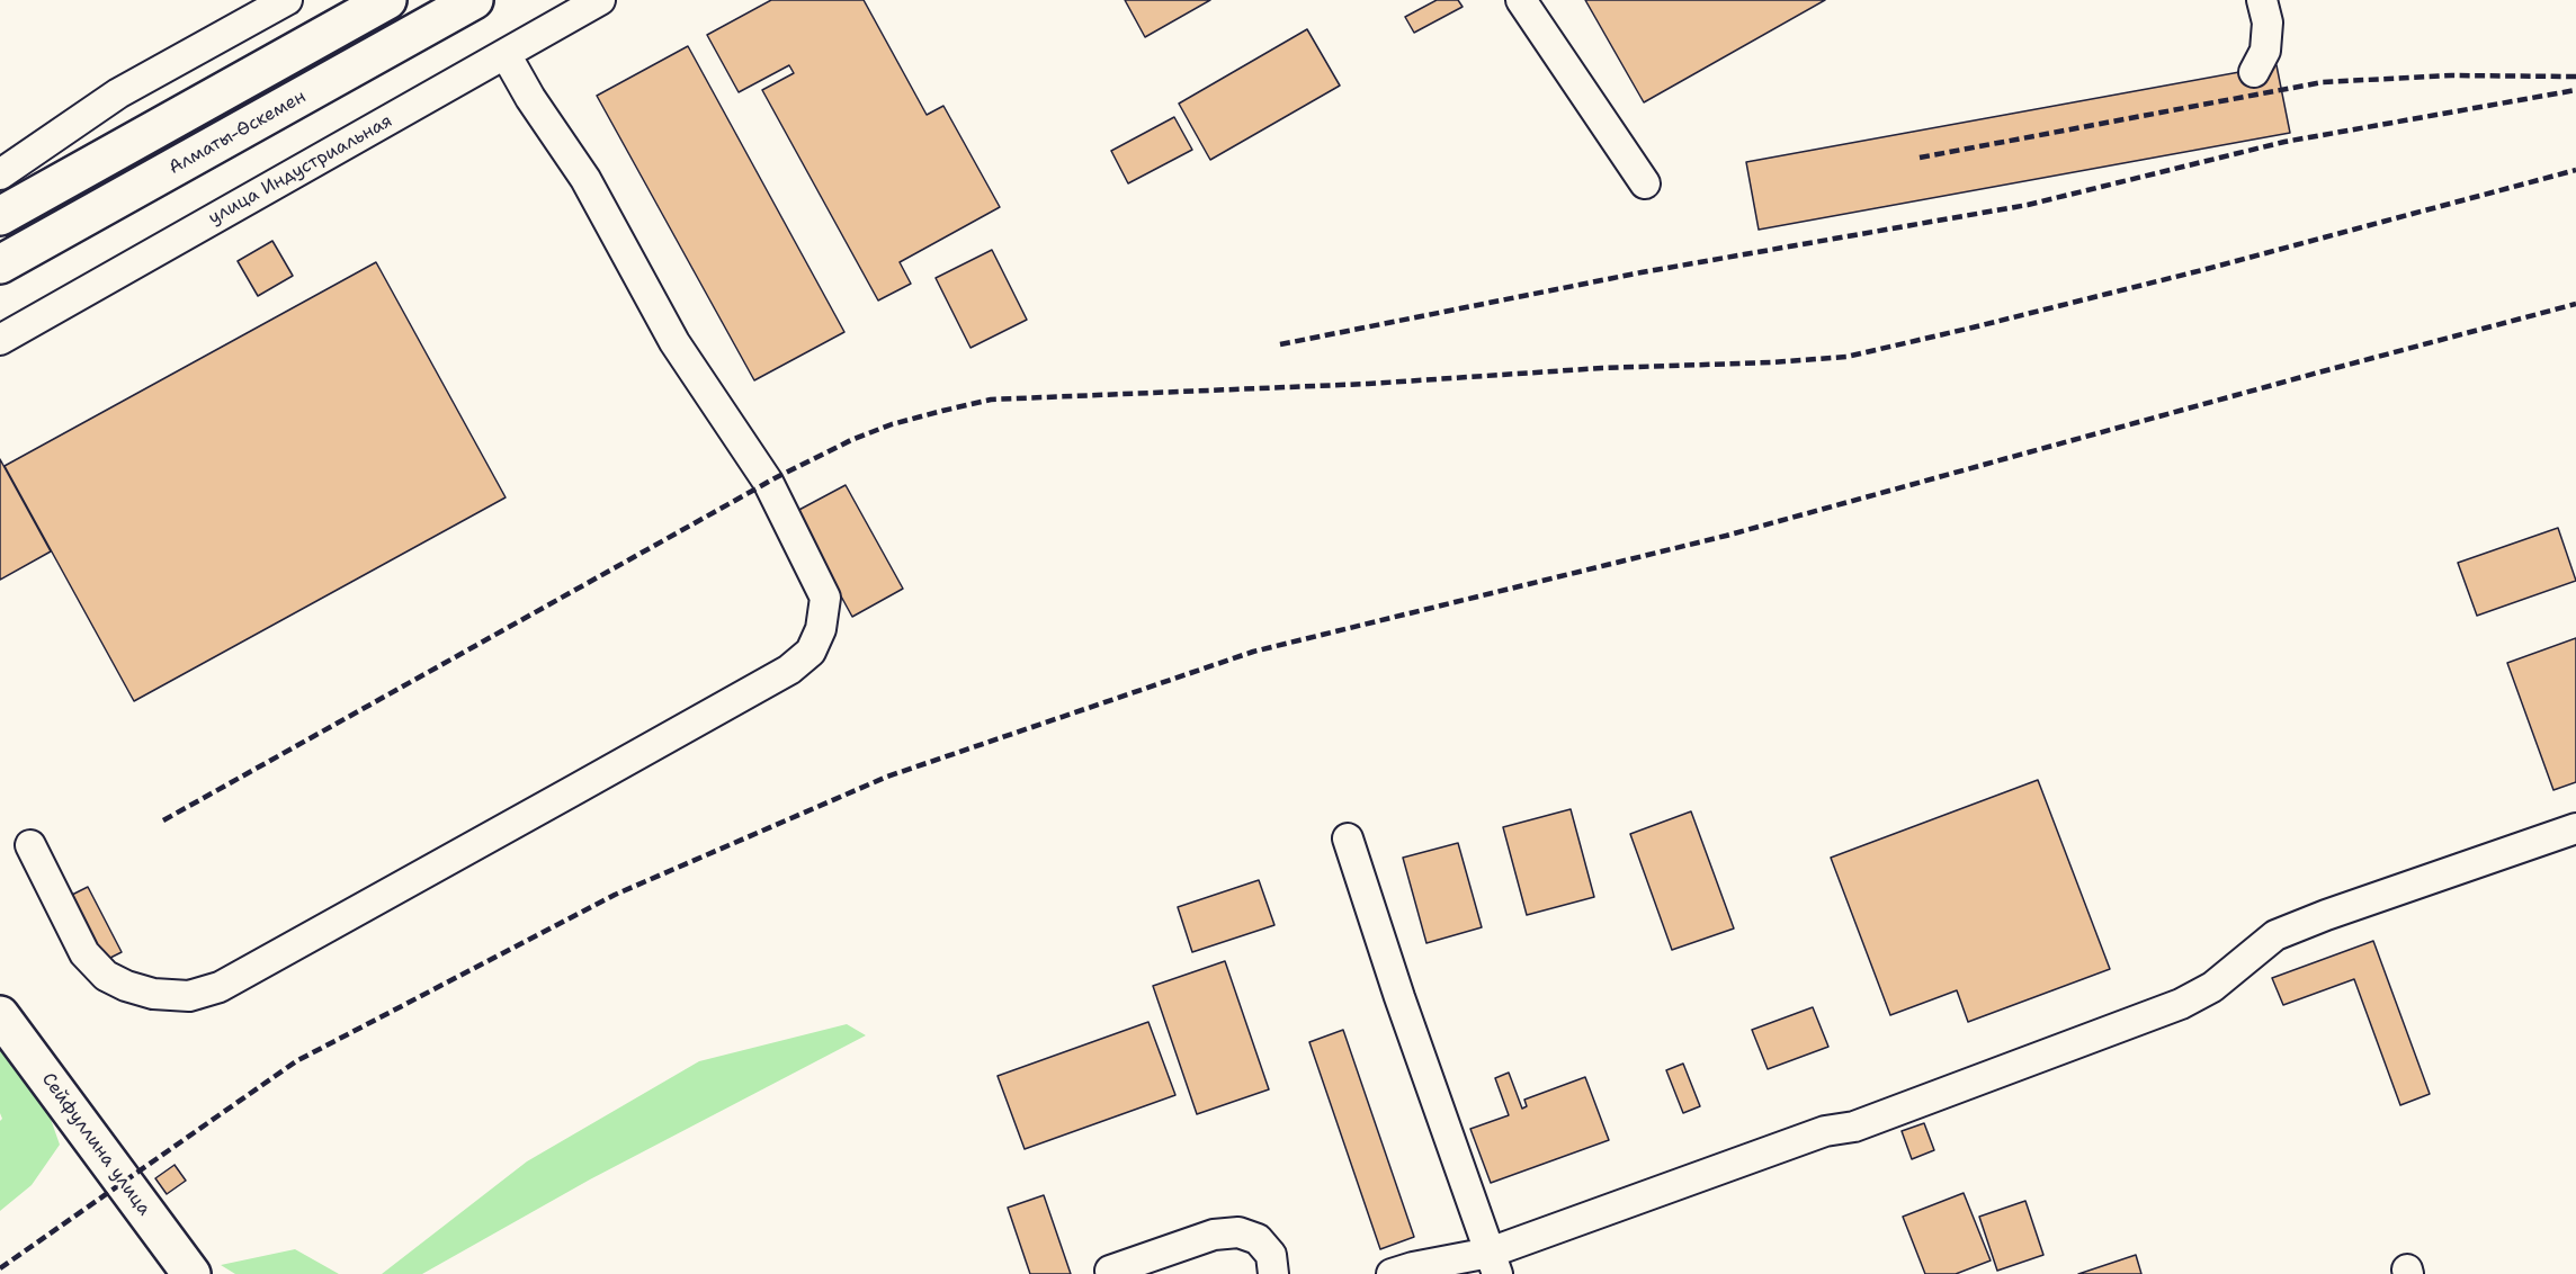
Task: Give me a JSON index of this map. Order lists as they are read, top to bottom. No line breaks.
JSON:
{"streets":{"main road":["Алматы-Өскемен","Сейфуллина улица"],"street":["улица Индустриальная"]}}
